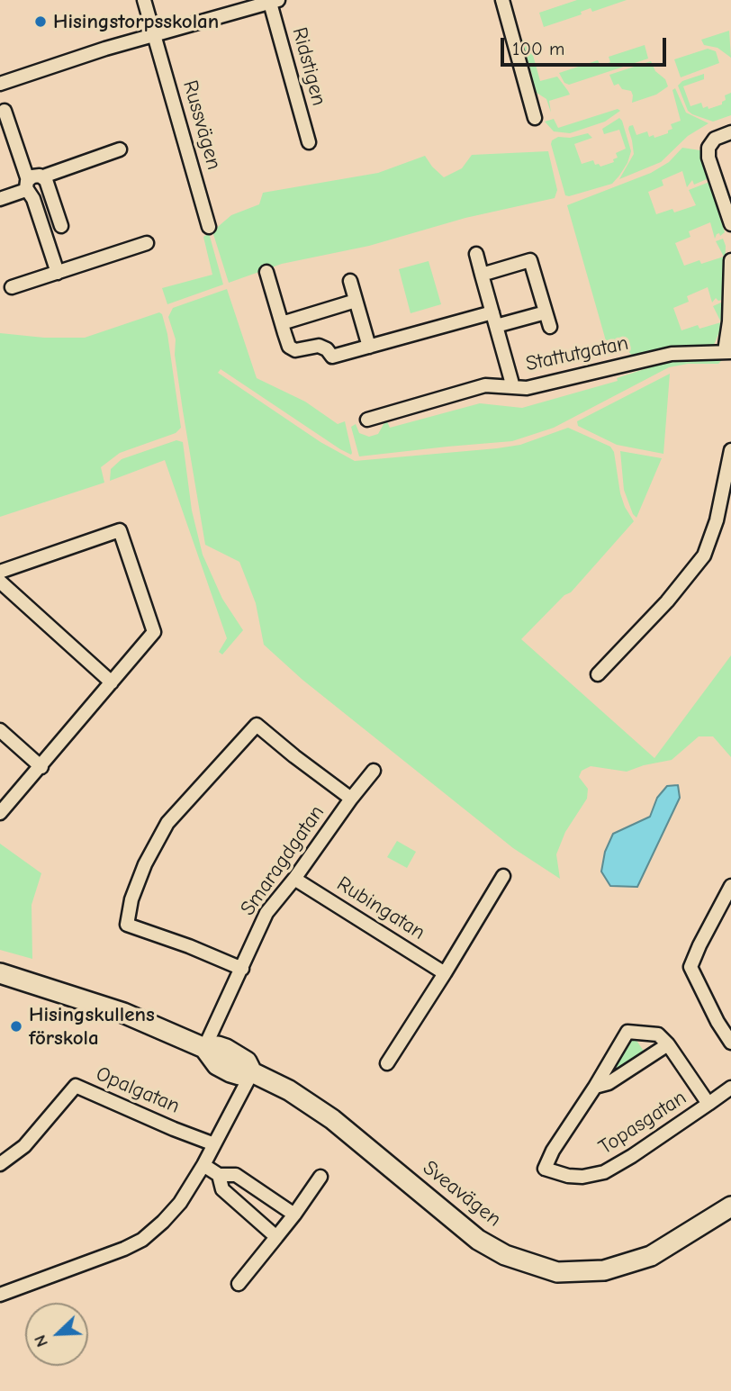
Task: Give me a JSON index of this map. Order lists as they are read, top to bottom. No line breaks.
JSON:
{"streets":{"street":["Ridstigen","Russvägen","Stattutgatan","Smaragdgatan","Rubingatan","Opalgatan","Topasgatan","Sveavägen"]},"crossings":[["Smaragdgatan","Rubingatan"],["Smaragdgatan","Sveavägen"]],"places":["Hisingstorpsskolan","Hisingskullens förskola"],"scale_bar":"100 m","north":"bottom left"}
